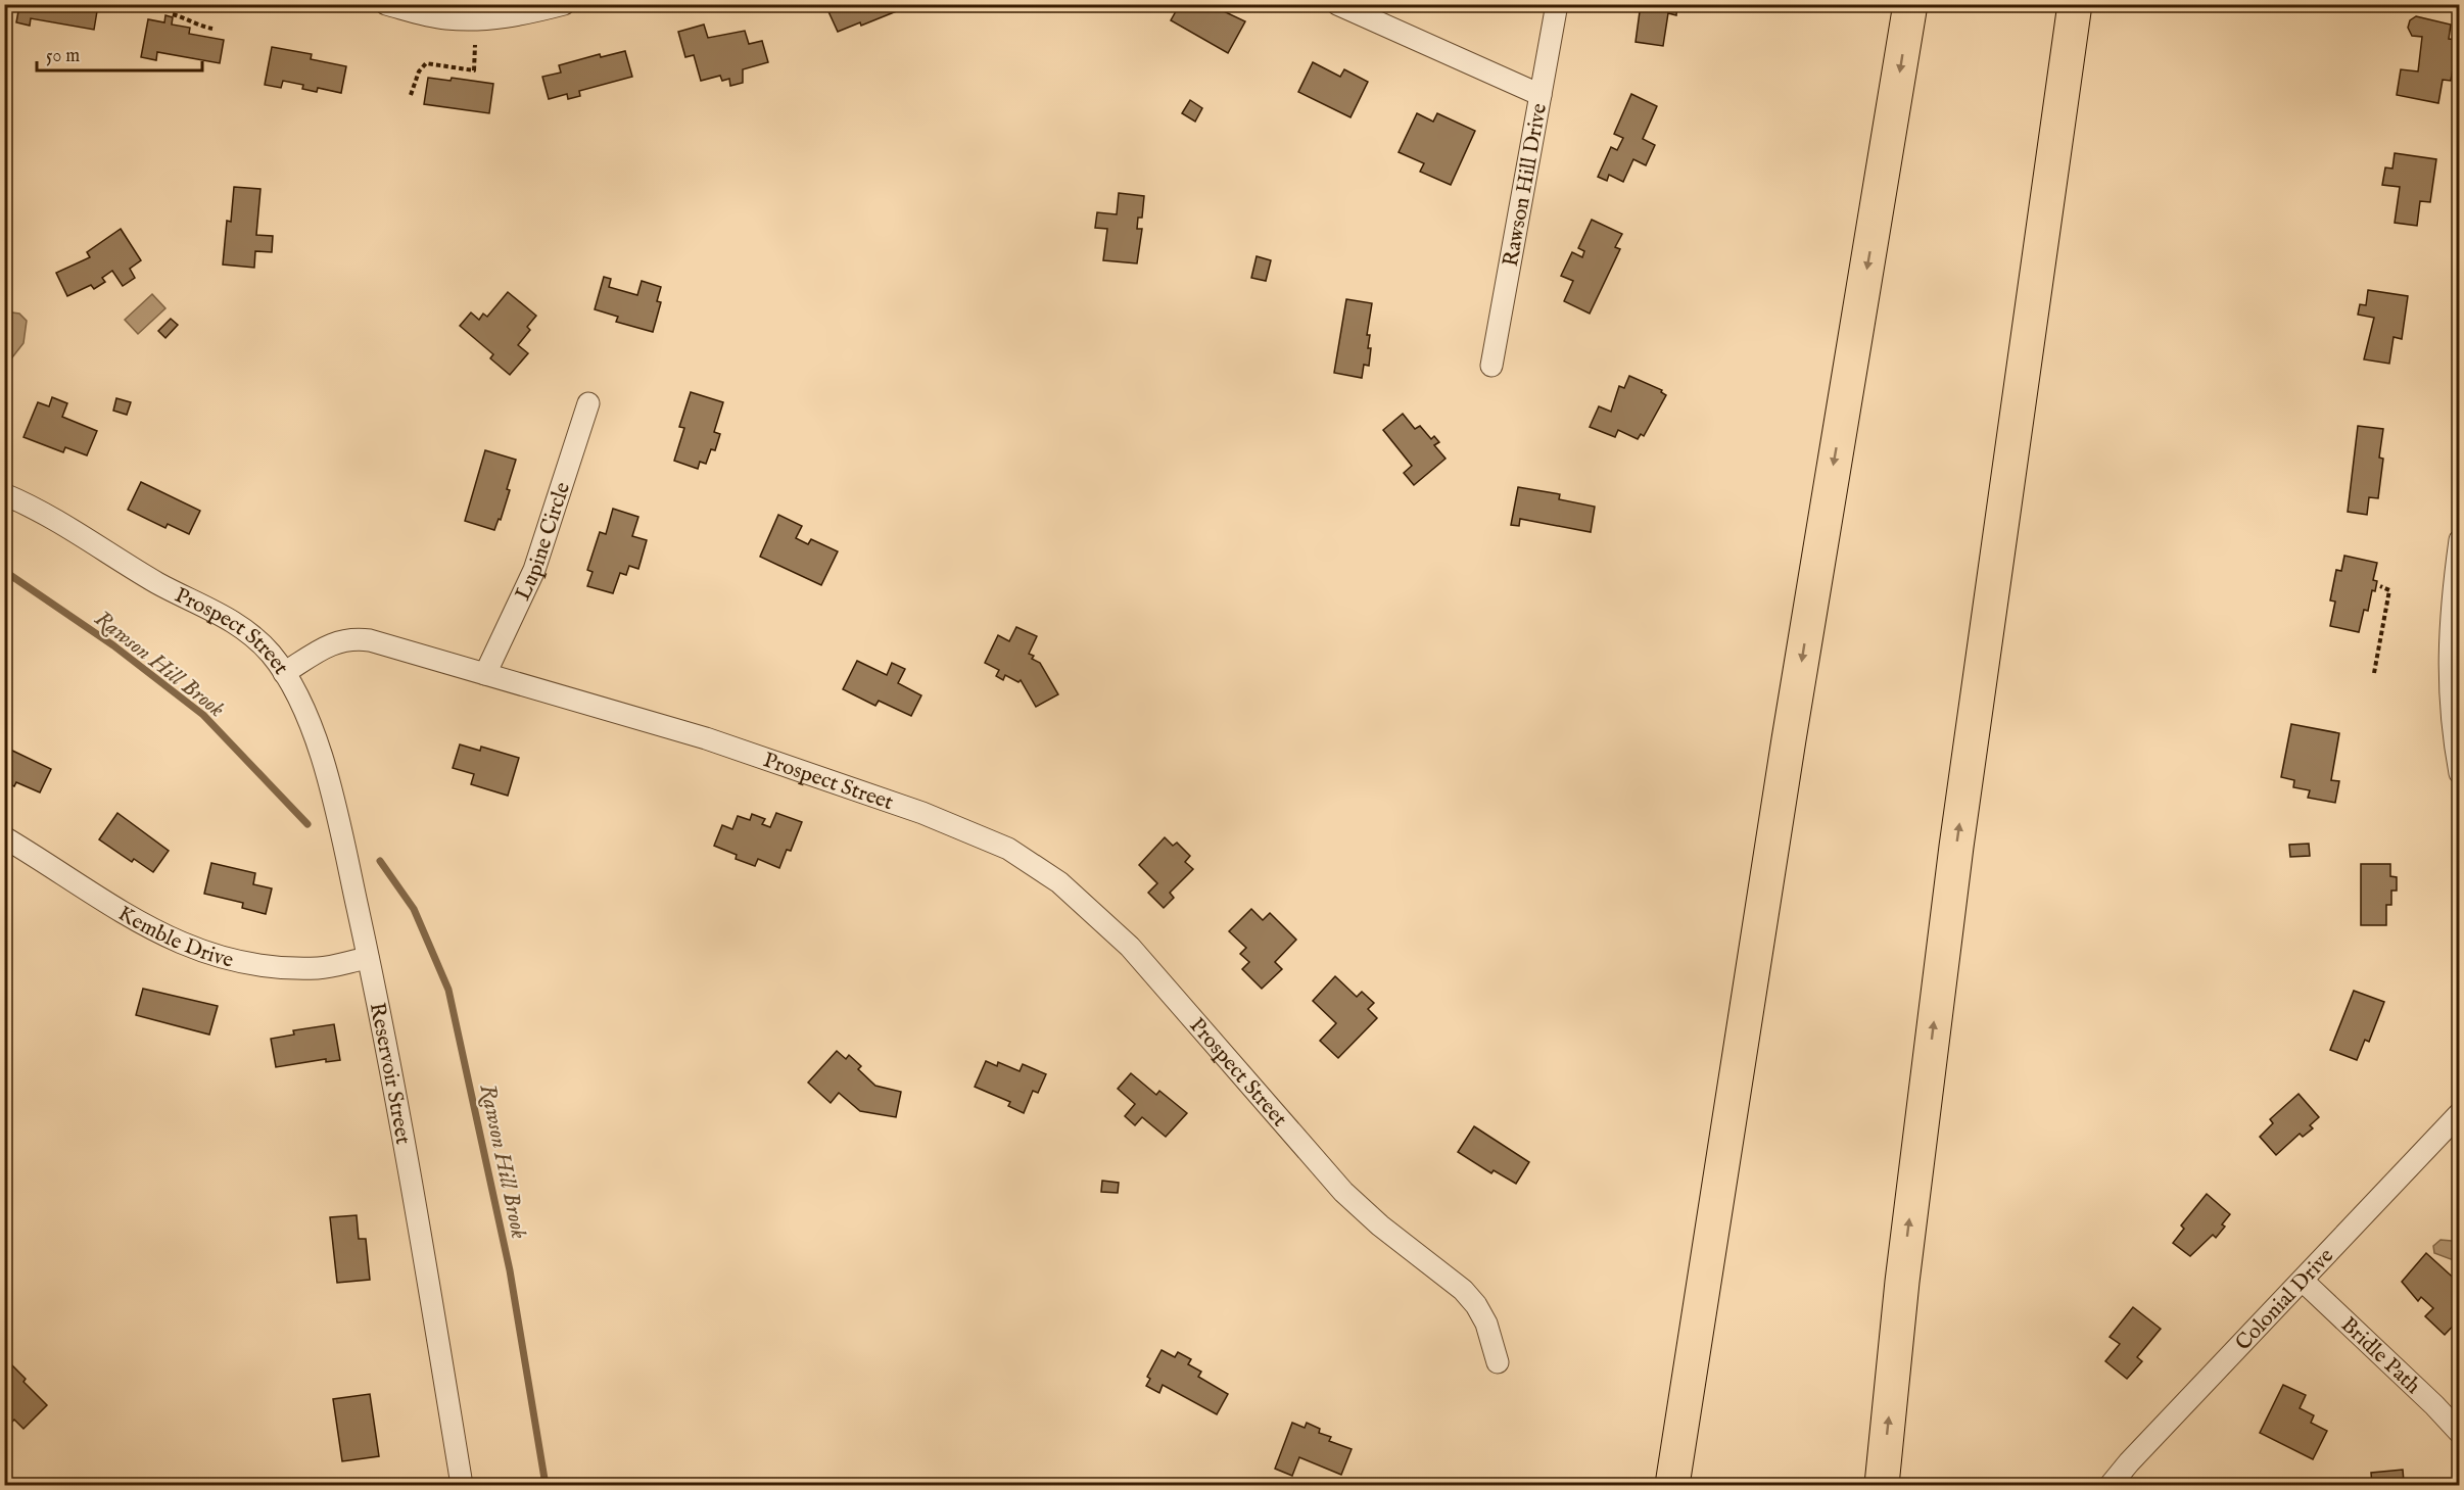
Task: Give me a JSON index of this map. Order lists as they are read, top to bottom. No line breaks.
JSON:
{"streets":{"street":["Rawson Hill Drive","Lupine Circle","Prospect Street","Kemble Drive","Reservoir Street","Colonial Drive","Bridle Path"]},"crossings":[["Lupine Circle","Prospect Street"],["Prospect Street","Reservoir Street"],["Kemble Drive","Reservoir Street"],["Colonial Drive","Bridle Path"]],"water":["Rawson Hill Brook"],"scale_bar":"50 m"}
